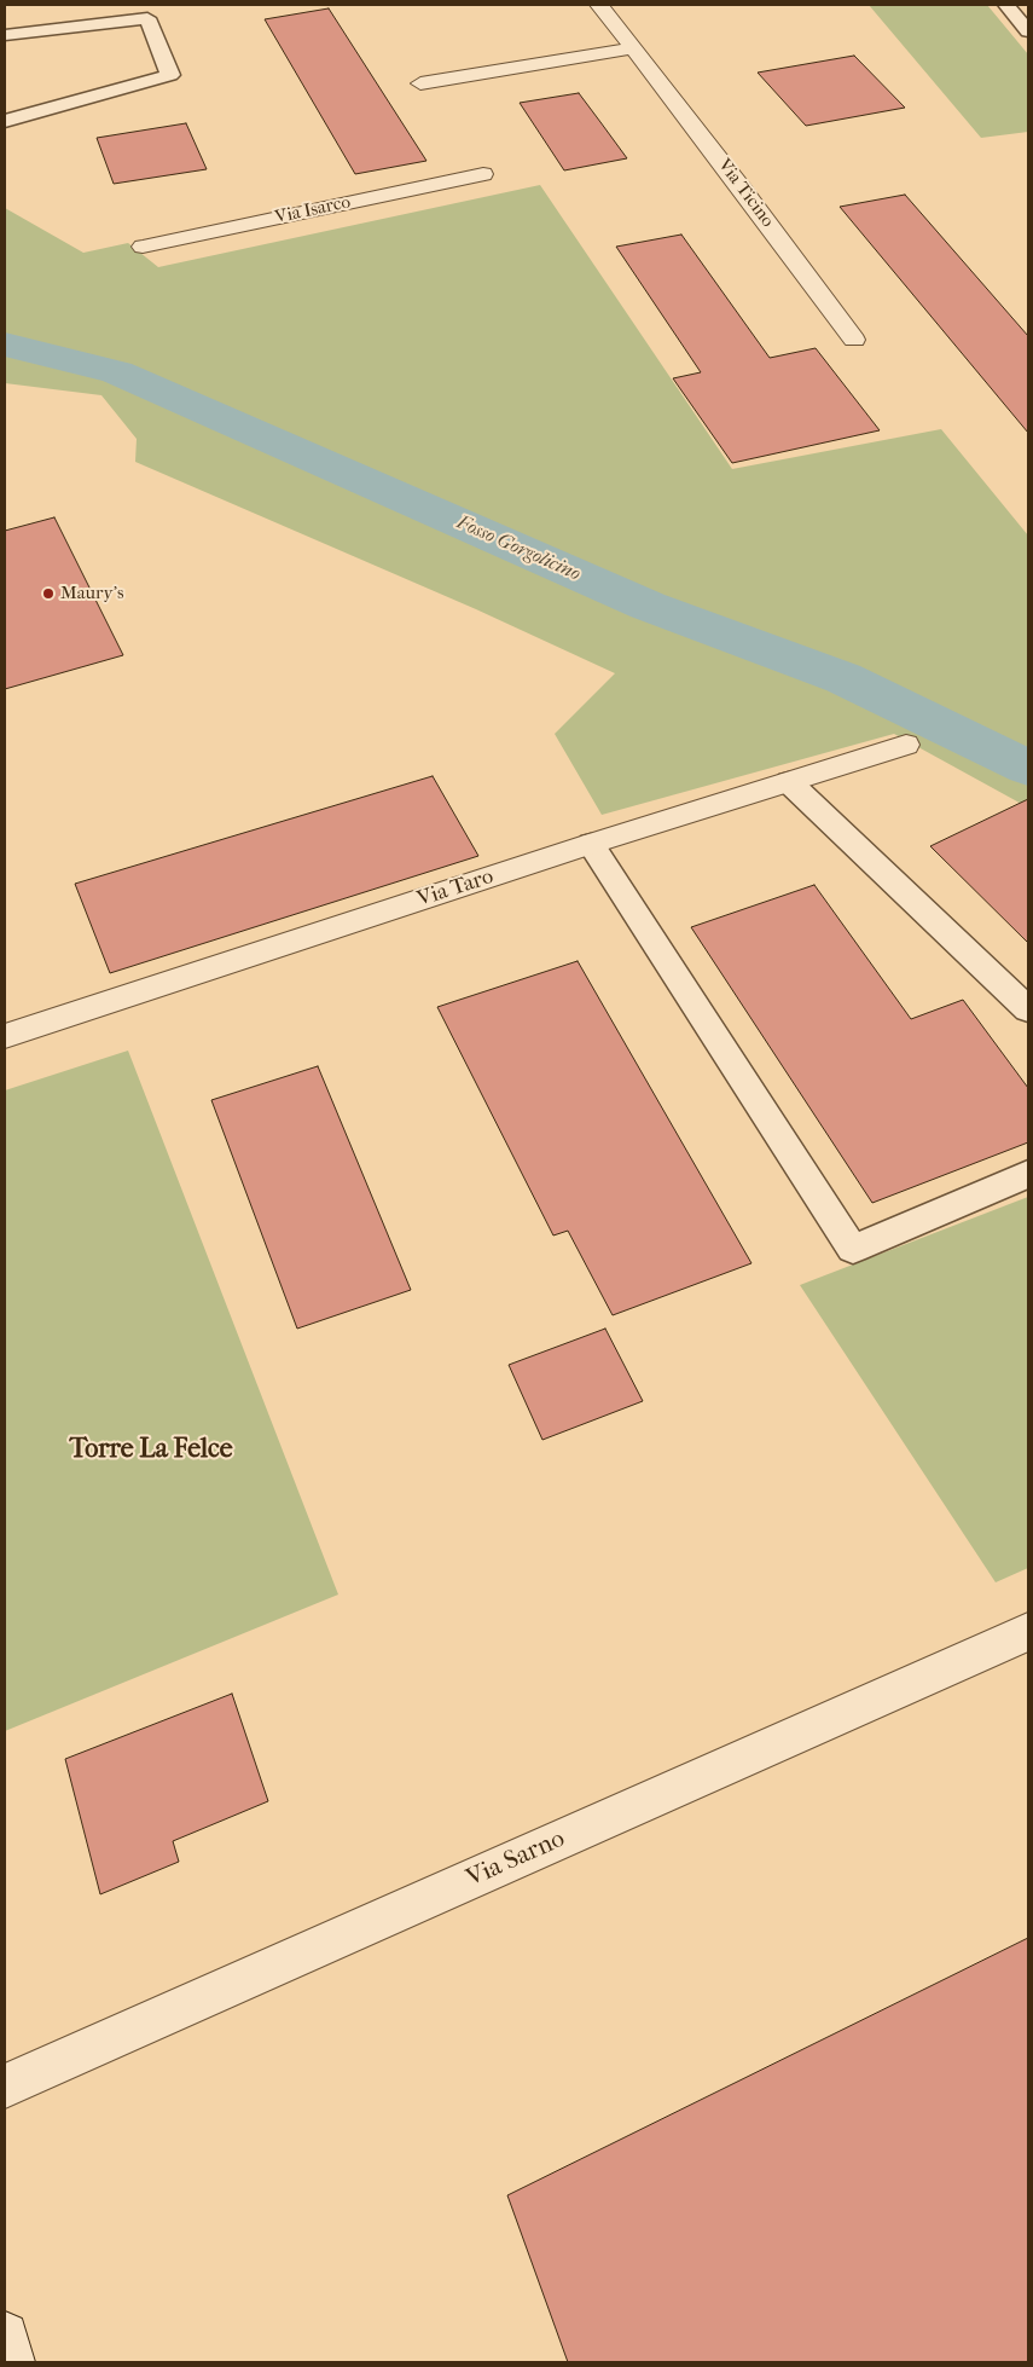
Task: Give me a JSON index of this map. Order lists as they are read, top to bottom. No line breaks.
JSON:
{"streets":{"street":["Via Ticino","Via Isarco","Via Taro","Via Sarno"]},"districts":["Torre La Felce"],"water":["Fosso Gorgolicino"],"places":["Maury's"]}
